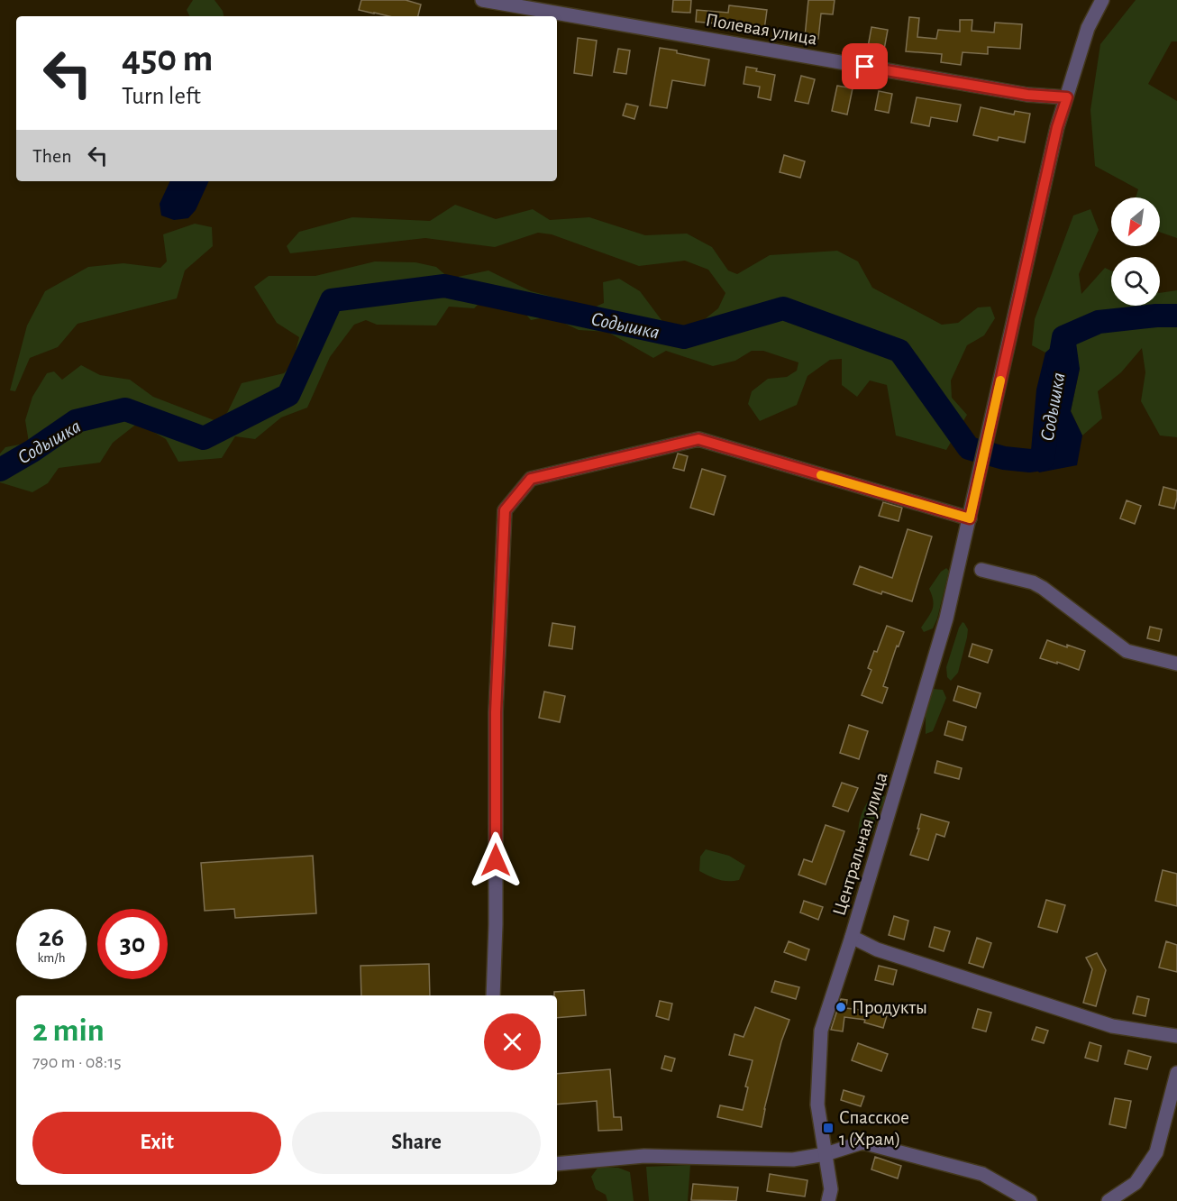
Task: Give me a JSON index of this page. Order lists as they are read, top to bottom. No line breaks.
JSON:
{"streets":{"street":["Полевая улица","Центральная улица"]},"crossings":[["Полевая улица","Центральная улица"]],"water":["Содышка"],"places":{"other":["Продукты"],"transit":["Спасское 1 (Храм)"]},"north":"bottom left","page":{"turn":["450 m","Turn left"],"then":"Then","speed":"26 km/h","limit":"30","heading":["2 min","790 m · 08:15"],"buttons":["Exit","Share"]}}
